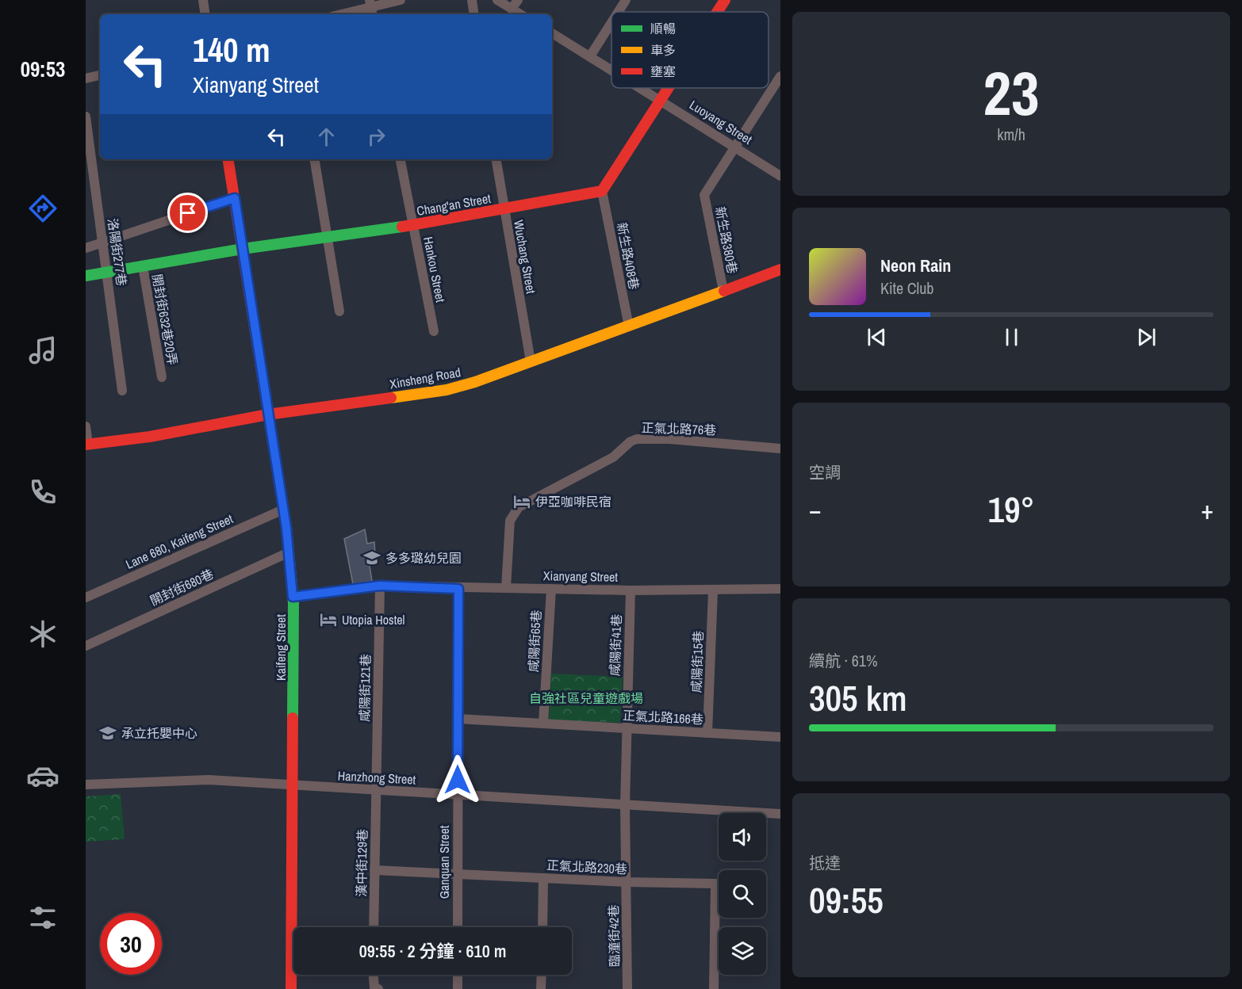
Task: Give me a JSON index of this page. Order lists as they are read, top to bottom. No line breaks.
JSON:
{"streets":{"street":["Luoyang Street","Chang'an Street","新生路380巷","洛陽街277巷","新生路408巷","Wuchang Street","Hankou Street","開封街632巷20弄","Xinsheng Road","正氣北路76巷","Lane 680, Kaifeng Street","Xianyang Street","開封街680巷","咸陽街65巷","咸陽街41巷","Kaifeng Street","咸陽街15巷","咸陽街121巷","正氣北路166巷","Hanzhong Street","Ganquan Street","漢中街129巷","正氣北路230巷","臨潼街42巷"]},"crossings":[["Luoyang Street","新生路380巷"],["Chang'an Street","洛陽街277巷"],["Chang'an Street","新生路408巷"],["Chang'an Street","Wuchang Street"],["Chang'an Street","Hankou Street"],["Chang'an Street","開封街632巷20弄"],["Chang'an Street","Kaifeng Street"],["新生路380巷","Xinsheng Road"],["新生路408巷","Xinsheng Road"],["Wuchang Street","Xinsheng Road"],["Xinsheng Road","Kaifeng Street"],["正氣北路76巷","Xianyang Street"],["Lane 680, Kaifeng Street","Kaifeng Street"],["Xianyang Street","咸陽街65巷"],["Xianyang Street","咸陽街41巷"],["Xianyang Street","Kaifeng Street"],["Xianyang Street","咸陽街15巷"],["Xianyang Street","咸陽街121巷"],["Xianyang Street","Ganquan Street"],["開封街680巷","Kaifeng Street"],["咸陽街65巷","正氣北路166巷"],["咸陽街41巷","正氣北路166巷"],["咸陽街41巷","Hanzhong Street"],["咸陽街41巷","臨潼街42巷"],["Kaifeng Street","Hanzhong Street"],["咸陽街15巷","正氣北路166巷"],["咸陽街121巷","Hanzhong Street"],["咸陽街121巷","漢中街129巷"],["正氣北路166巷","Ganquan Street"],["Hanzhong Street","Ganquan Street"],["Hanzhong Street","漢中街129巷"],["Hanzhong Street","臨潼街42巷"],["Ganquan Street","正氣北路230巷"],["漢中街129巷","正氣北路230巷"],["正氣北路230巷","臨潼街42巷"]],"parks":["自強社區兒童遊戲場"],"places":{"hotel":["伊亞咖啡民宿","Utopia Hostel"],"school or university":["多多璐幼兒園","承立托嬰中心"]},"legend":["順暢","車多","壅塞"],"page":{"tabs":"09:53","tile":[["23","km/h"],"空調",["續航 · 61%","305 km"],["抵達","09:55"]],"turn":["140 m","Xianyang Street"],"song":["Neon Rain","Kite Club"],"heat":["−","19°","+"],"limit":"30","trip":"09:55 · 2 分鐘 · 610 m"}}
